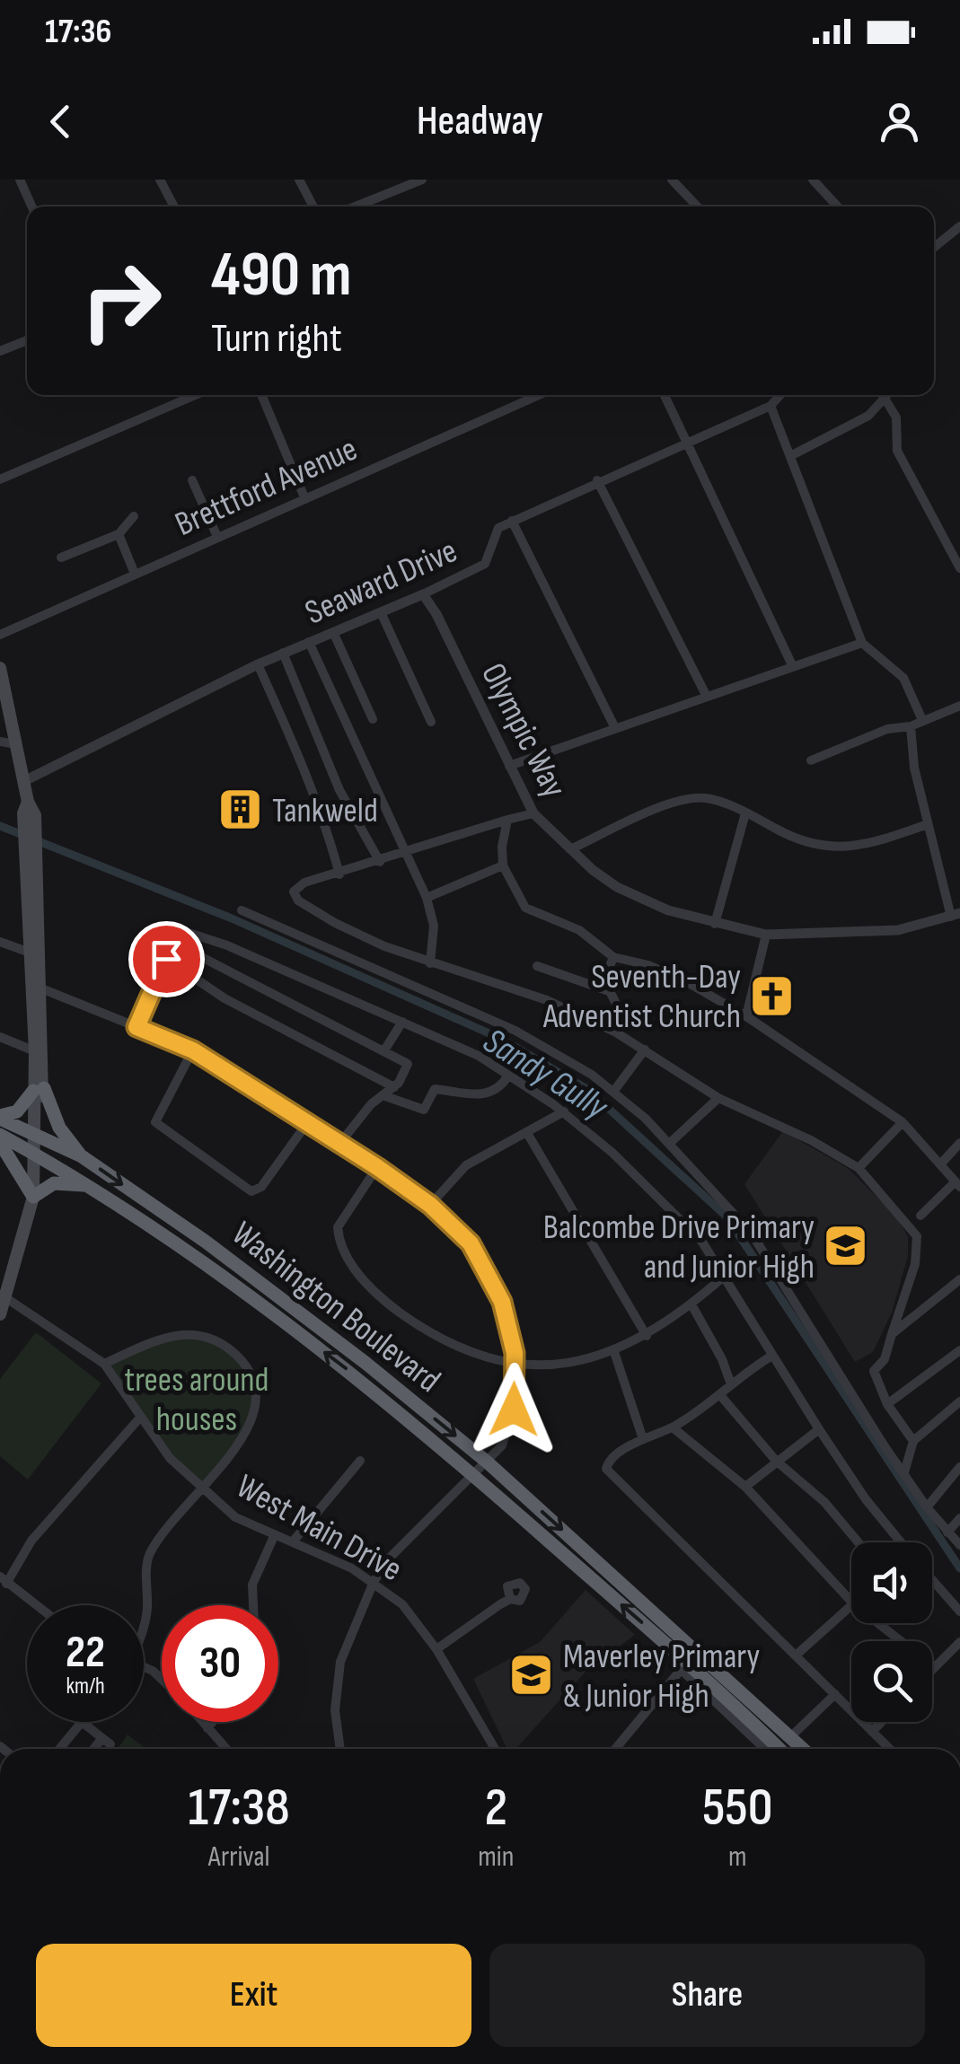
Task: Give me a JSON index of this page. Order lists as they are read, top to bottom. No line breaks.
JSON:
{"streets":{"highway":["Washington Boulevard"],"street":["Brettford Avenue","Seaward Drive","Olympic Way","West Main Drive"]},"crossings":[["Seaward Drive","Olympic Way"]],"water":["Sandy Gully"],"parks":["trees around houses"],"places":{"building":["Tankweld"],"church":["Seventh-Day Adventist Church"],"school or university":["Balcombe Drive Primary and Junior High","Maverley Primary & Junior High"]},"page":{"status":"17:36","header":"Headway","turn":["490 m","Turn right"],"speed":"22 km/h","limit":"30","eta":["17:38","Arrival","2","min","550","m"],"buttons":["Exit","Share"]}}
